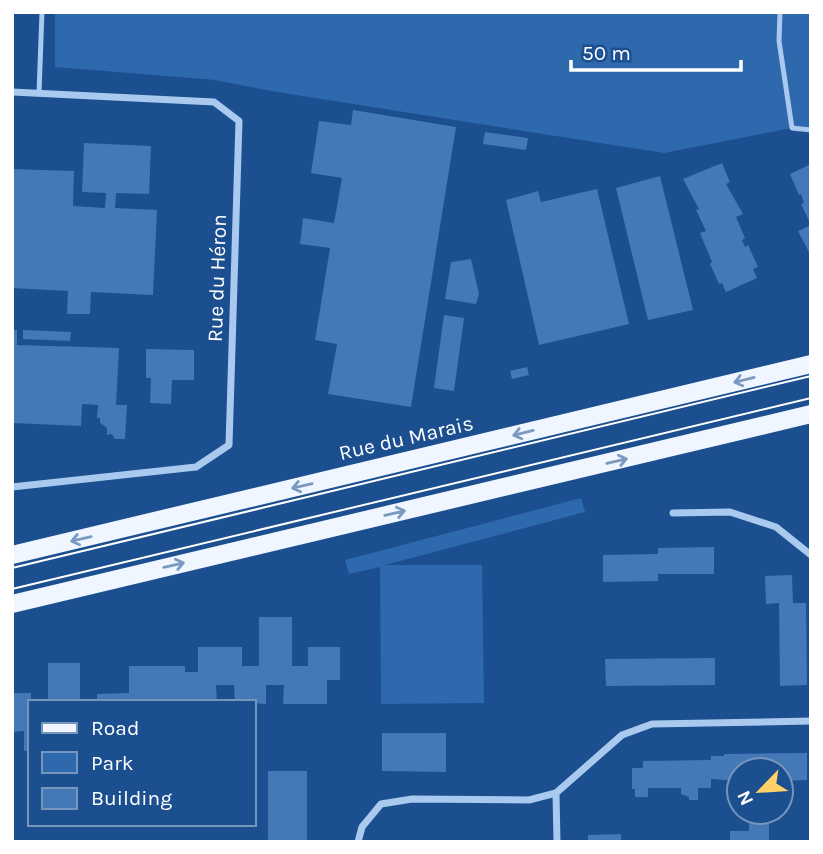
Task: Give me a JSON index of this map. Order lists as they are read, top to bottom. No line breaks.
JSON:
{"streets":{"main road":["Rue du Marais"],"street":["Rue du Héron"]},"legend":["Road","Park","Building"],"scale_bar":"50 m","north":"bottom left"}
